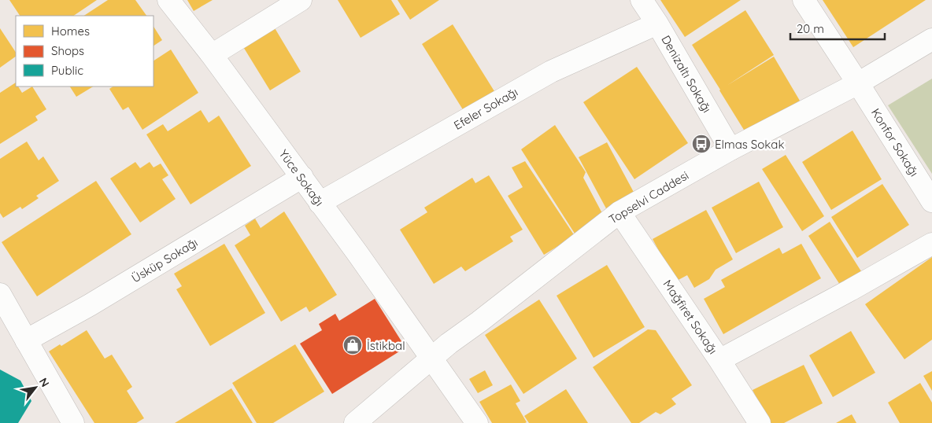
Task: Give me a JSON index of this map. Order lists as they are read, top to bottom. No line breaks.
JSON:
{"streets":{"street":["Denizaltı Sokağı","Efeler Sokağı","Konfor Sokağı","Yüce Sokağı","Topselvi Caddesi","Üsküp Sokağı","Mağfiret Sokağı"]},"crossings":[["Denizaltı Sokağı","Efeler Sokağı"],["Denizaltı Sokağı","Topselvi Caddesi"],["Efeler Sokağı","Yüce Sokağı"],["Konfor Sokağı","Topselvi Caddesi"],["Yüce Sokağı","Topselvi Caddesi"],["Yüce Sokağı","Üsküp Sokağı"],["Topselvi Caddesi","Mağfiret Sokağı"]],"places":{"bus stop":["Elmas Sokak"],"shop":["İstikbal"]},"legend":["Homes","Shops","Public"],"scale_bar":"20 m","north":"top right"}
